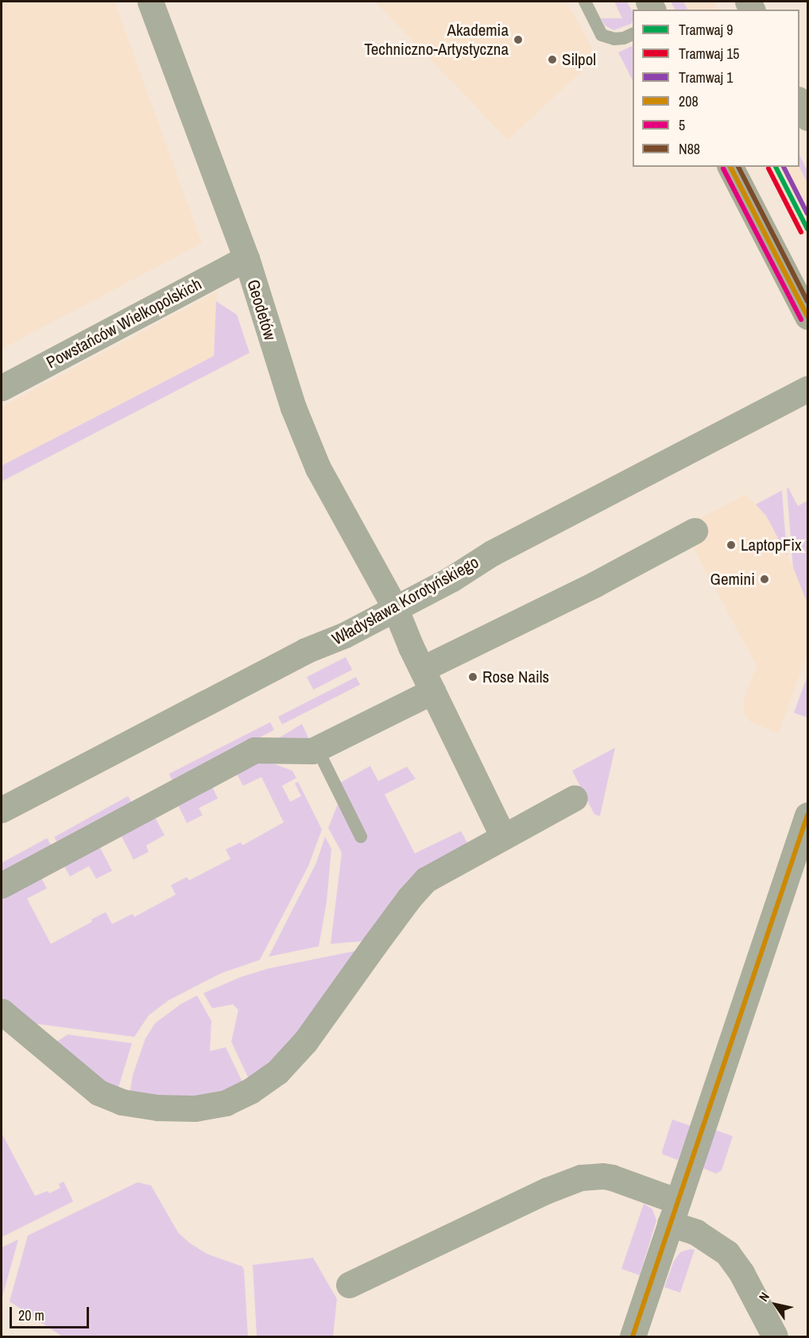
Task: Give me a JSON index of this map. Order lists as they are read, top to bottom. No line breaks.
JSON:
{"streets":{"street":["Geodetów","Powstańców Wielkopolskich","Władysława Korotyńskiego"]},"crossings":[["Geodetów","Powstańców Wielkopolskich"],["Geodetów","Władysława Korotyńskiego"]],"places":["Akademia Techniczno-Artystyczna","Silpol","LaptopFix","Gemini","Rose Nails"],"lines":["tram line 9","tram line 1","transit line 208","transit line N88","tram line 15","transit line 5"],"legend":["Tramwaj 9","Tramwaj 15","Tramwaj 1","208","5","N88"],"scale_bar":"20 m","north":"top left"}
